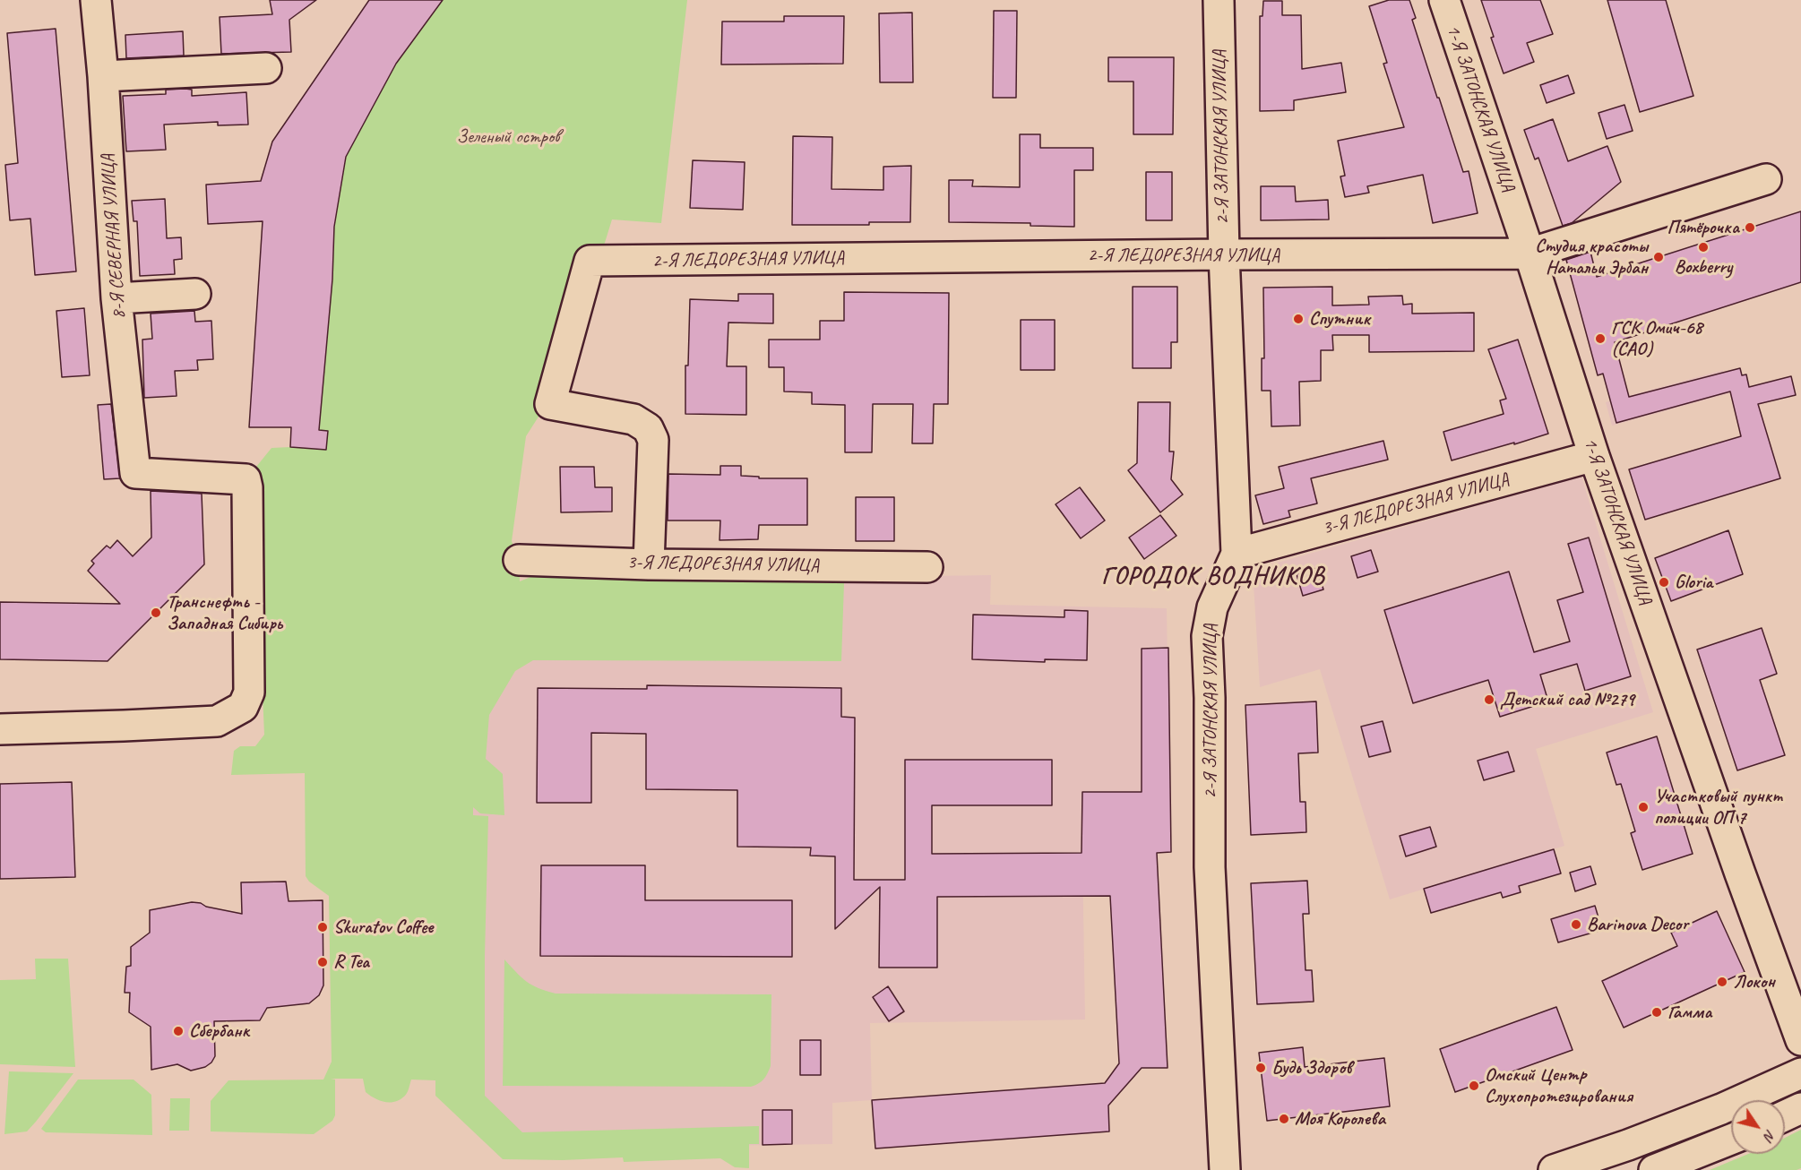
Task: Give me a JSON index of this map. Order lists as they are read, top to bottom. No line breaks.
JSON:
{"streets":{"street":["1-Я ЗАТОНСКАЯ УЛИЦА","2-Я ЗАТОНСКАЯ УЛИЦА","8-Я СЕВЕРНАЯ УЛИЦА","2-Я ЛЕДОРЕЗНАЯ УЛИЦА","3-Я ЛЕДОРЕЗНАЯ УЛИЦА"]},"crossings":[["1-Я ЗАТОНСКАЯ УЛИЦА","2-Я ЛЕДОРЕЗНАЯ УЛИЦА"],["1-Я ЗАТОНСКАЯ УЛИЦА","3-Я ЛЕДОРЕЗНАЯ УЛИЦА"],["2-Я ЗАТОНСКАЯ УЛИЦА","2-Я ЛЕДОРЕЗНАЯ УЛИЦА"],["2-Я ЗАТОНСКАЯ УЛИЦА","3-Я ЛЕДОРЕЗНАЯ УЛИЦА"],["2-Я ЛЕДОРЕЗНАЯ УЛИЦА","3-Я ЛЕДОРЕЗНАЯ УЛИЦА"]],"districts":["ГОРОДОК ВОДНИКОВ"],"parks":["Зеленый остров"],"places":["Пятёрочка","Boxberry","Студия красоты Натальи Эрбан","Спутник","ГСК Омич-68 (САО)","Gloria","Транснефть - Западная Сибирь","Детский сад №279","Участковый пункт полиции ОП 7","Barinova Decor","Skuratov Coffee","R Tea","Локон","Гамма","Сбербанк","Будь Здоров","Омский Центр Слухопротезирования","Моя Королева"],"north":"bottom right"}
